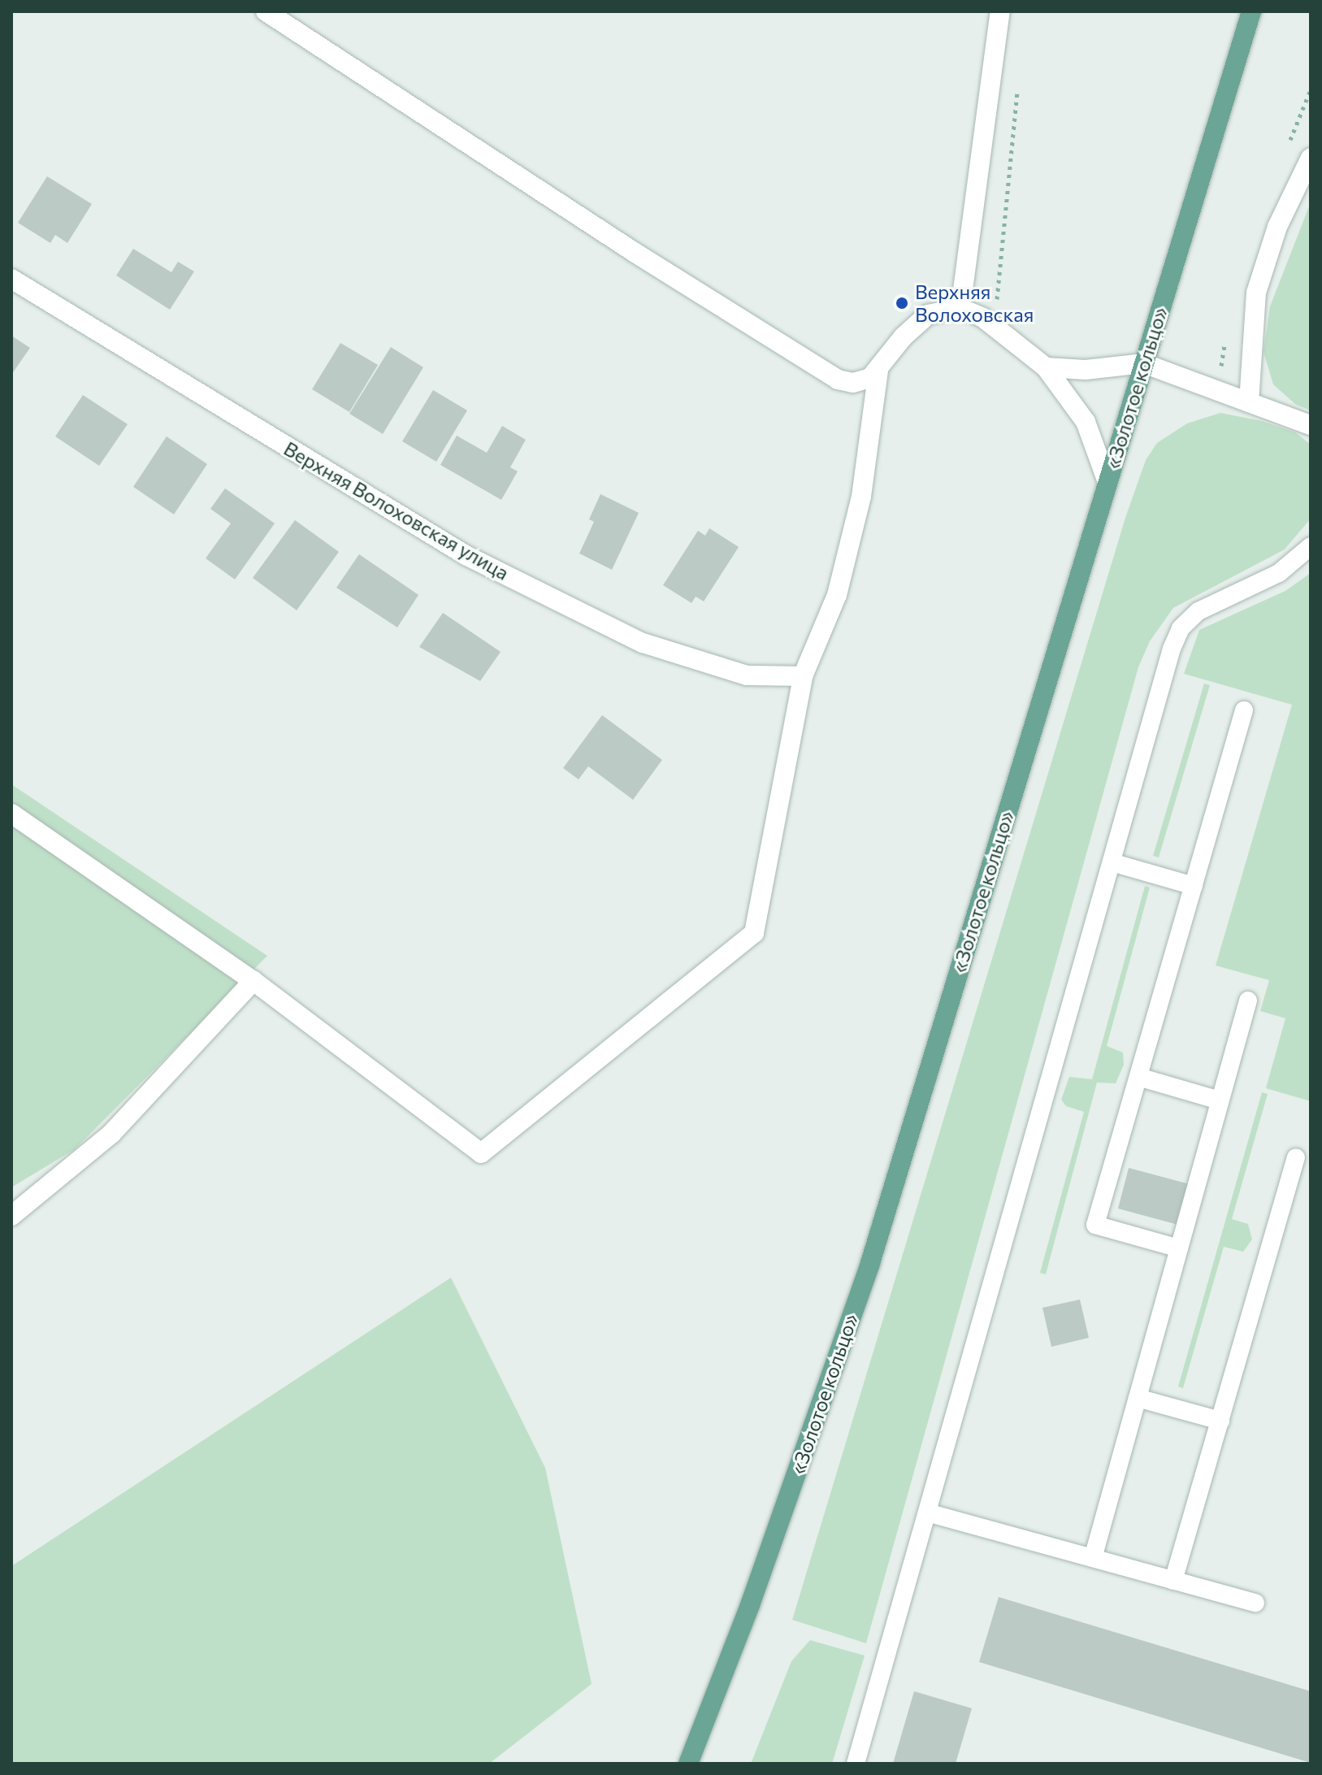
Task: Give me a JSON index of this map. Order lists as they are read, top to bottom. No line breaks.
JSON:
{"streets":{"main road":["«Золотое кольцо»"],"street":["Верхняя Волоховская улица"]},"places":["Верхняя Волоховская"]}
